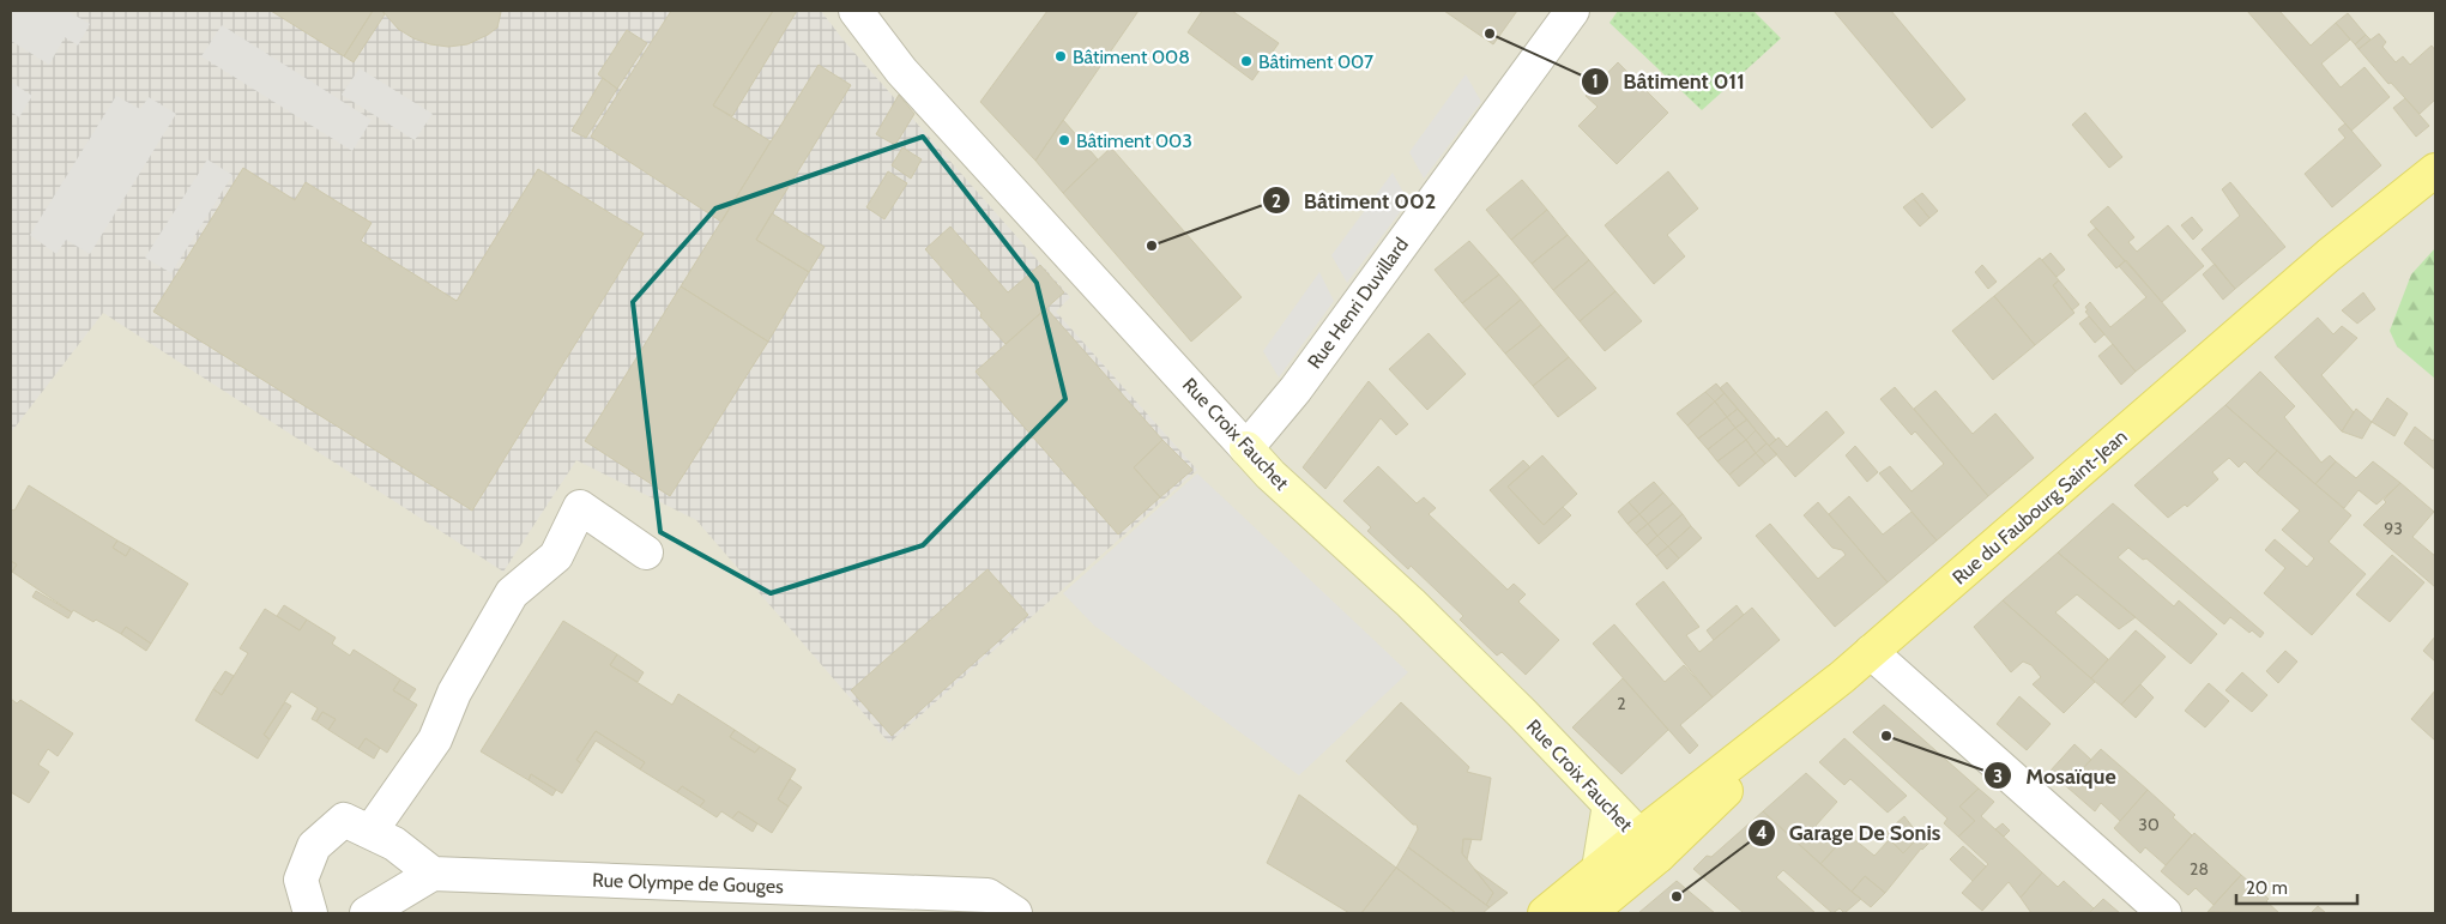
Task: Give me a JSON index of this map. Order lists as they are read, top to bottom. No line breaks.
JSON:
{"streets":{"main road":["Rue du Faubourg Saint-Jean"],"street":["Rue Henri Duvillard","Rue Croix Fauchet","Rue Olympe de Gouges"]},"crossings":[["Rue Henri Duvillard","Rue Croix Fauchet"],["Rue Croix Fauchet","Rue du Faubourg Saint-Jean"]],"places":["Bâtiment 011","Bâtiment 008","Bâtiment 007","Bâtiment 003","Bâtiment 002","Mosaïque","Garage De Sonis"],"house_numbers":["93","2","30","28"],"scale_bar":"20 m"}
